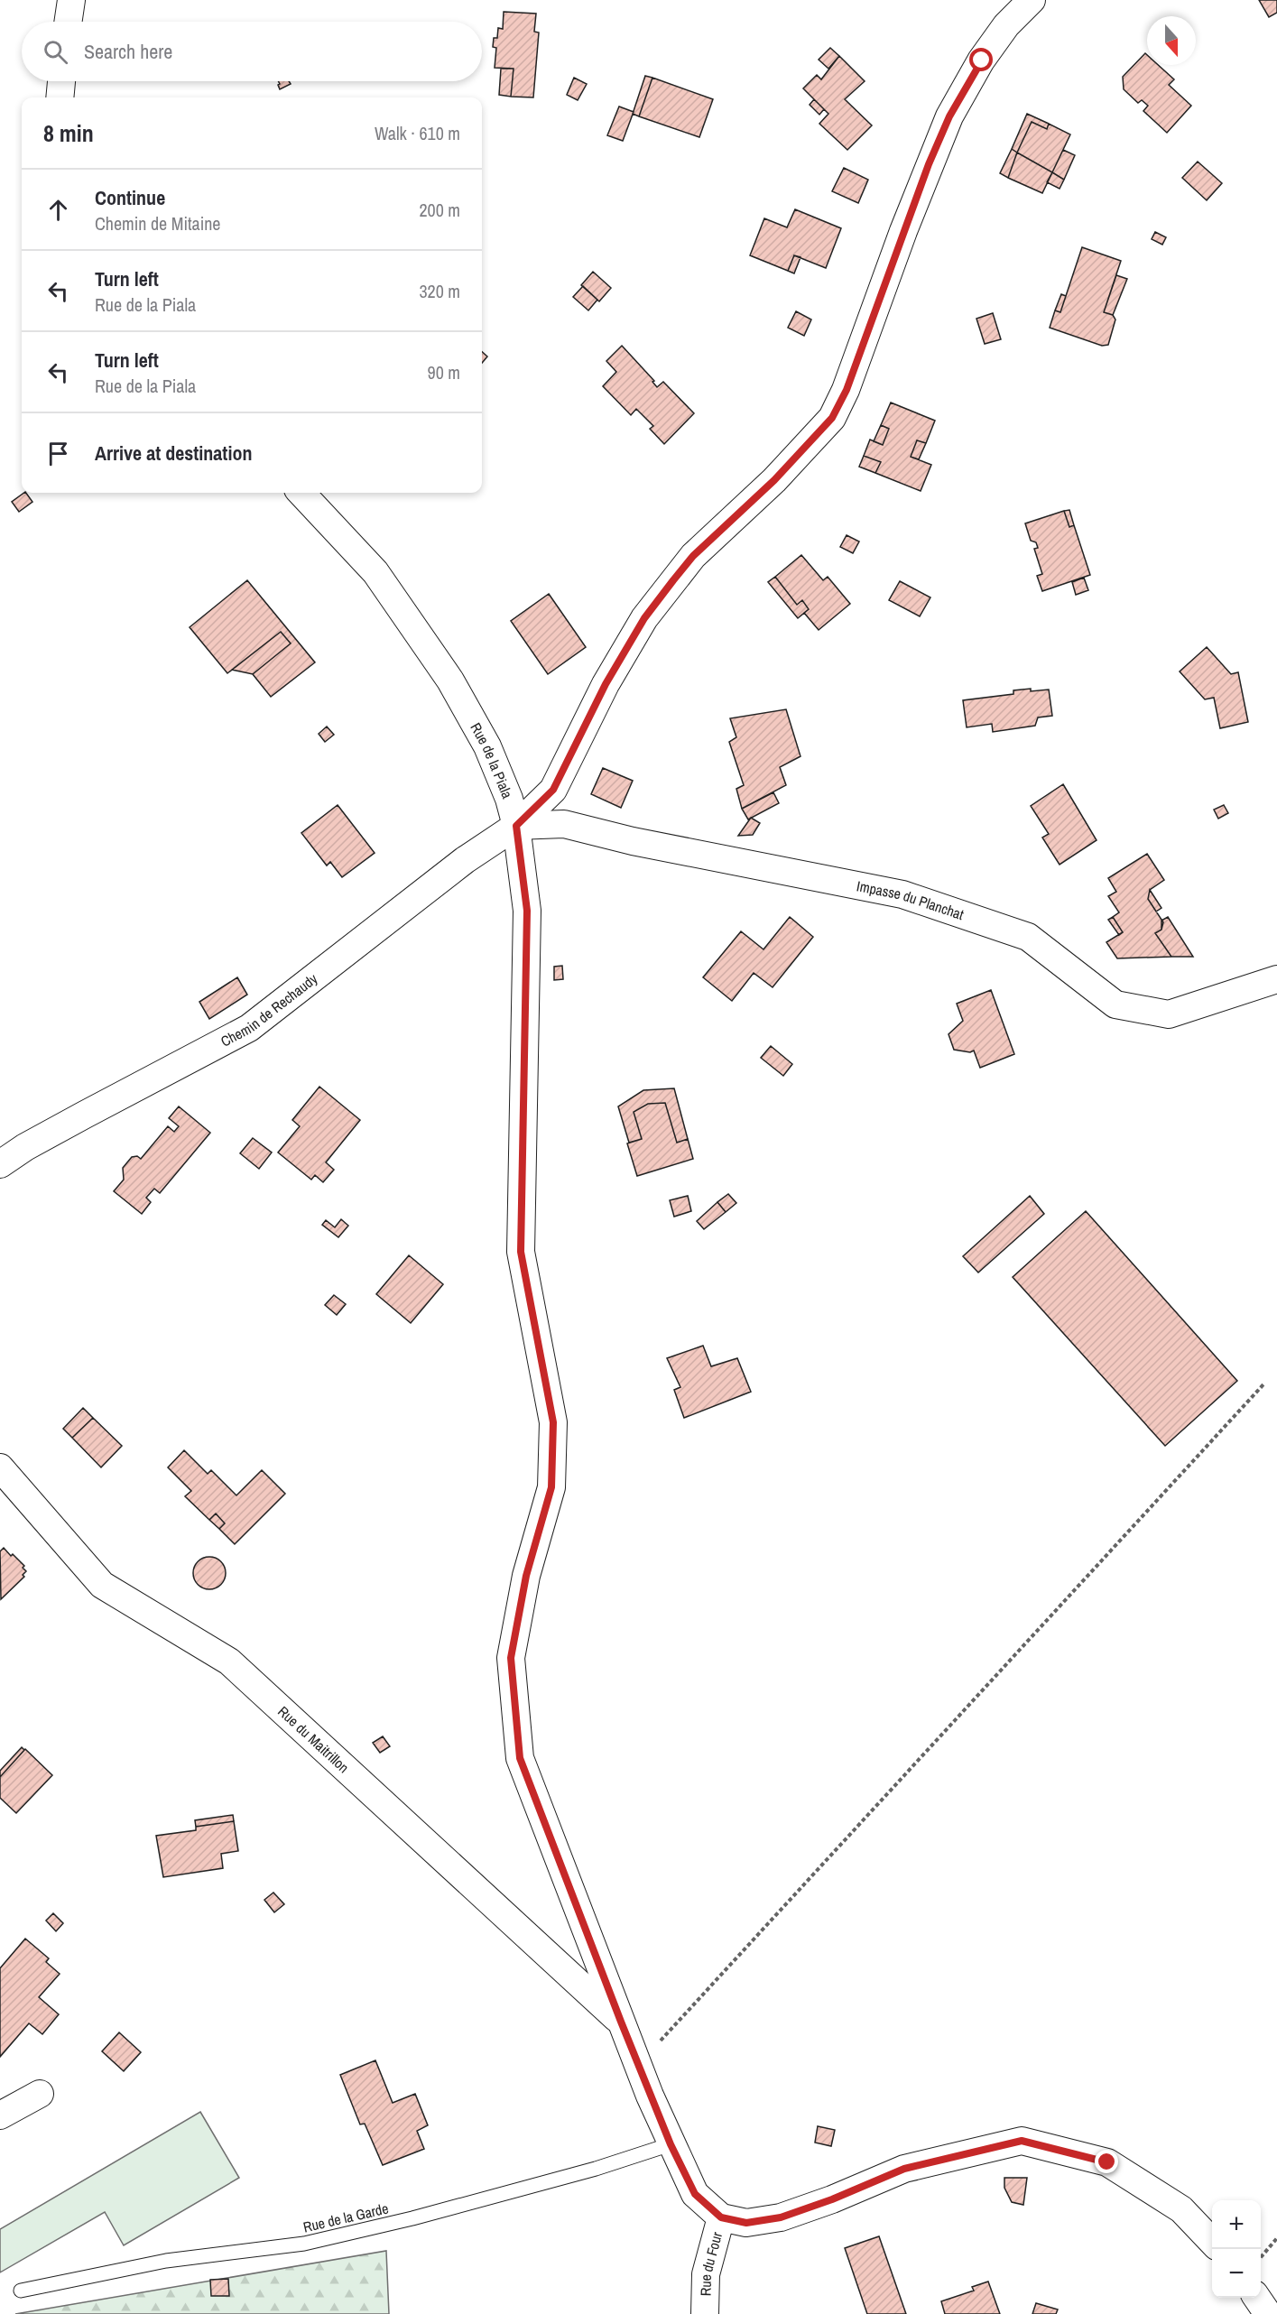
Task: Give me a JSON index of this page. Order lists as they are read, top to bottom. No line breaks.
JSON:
{"streets":{"street":["Rue de la Piala","Impasse du Planchat","Chemin de Rechaudy","Rue du Maitrillon","Rue du Four"],"lane":["Rue de la Garde"]},"crossings":[["Rue de la Piala","Impasse du Planchat"],["Rue de la Piala","Chemin de Rechaudy"],["Rue de la Piala","Rue du Maitrillon"],["Rue de la Piala","Rue de la Garde"],["Rue de la Piala","Rue du Four"],["Impasse du Planchat","Chemin de Rechaudy"]],"north":"bottom","page":{"search":"Search here","heading":["8 min","Walk · 610 m"],"list":[["Continue","Chemin de Mitaine","200 m"],["Turn left","Rue de la Piala","320 m"],["Turn left","Rue de la Piala","90 m"],"Arrive at destination"],"map_buttons":["+","−"]}}
